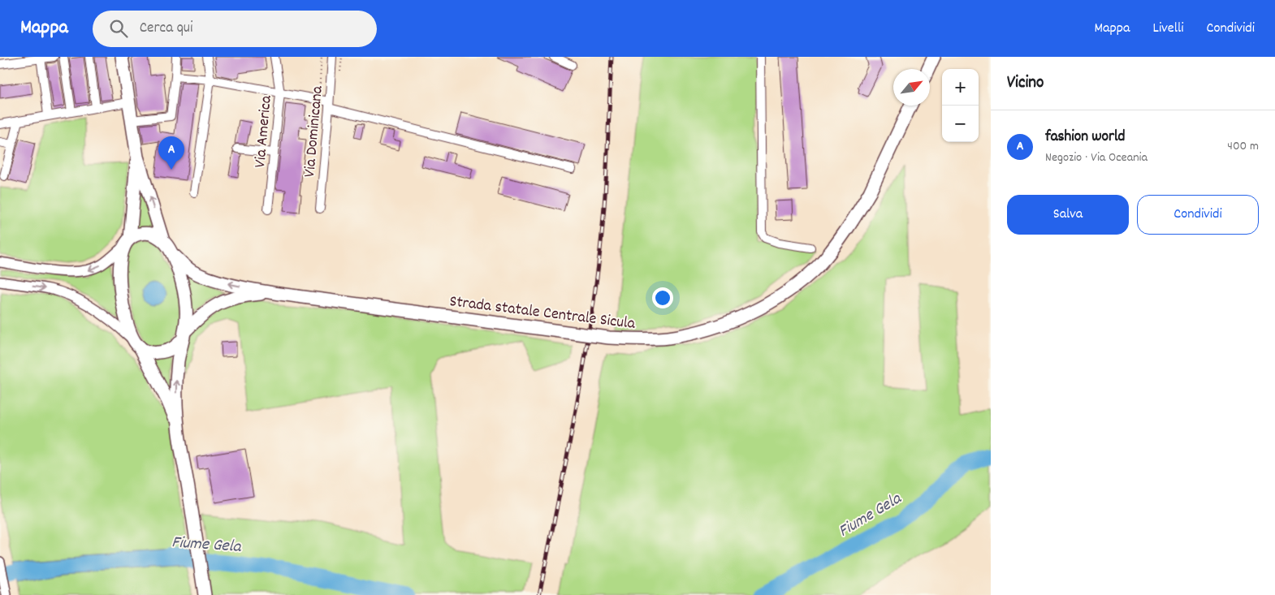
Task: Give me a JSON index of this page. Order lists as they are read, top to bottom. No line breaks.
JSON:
{"streets":{"main road":["Strada statale Centrale Sicula"],"street":["Via America","Via Dominicana"]},"water":["Fiume Gela"],"north":"top right","page":{"header":"Mappa","search":"Cerca qui","nav":["Mappa","Livelli","Condividi"],"heading":"Vicino","map_buttons":["+","−"],"list":[{"mark":"A","name":"fashion world","note":"Negozio · Via Oceania","value":"400 m"}],"pins":"A","buttons":["Salva","Condividi"]}}
